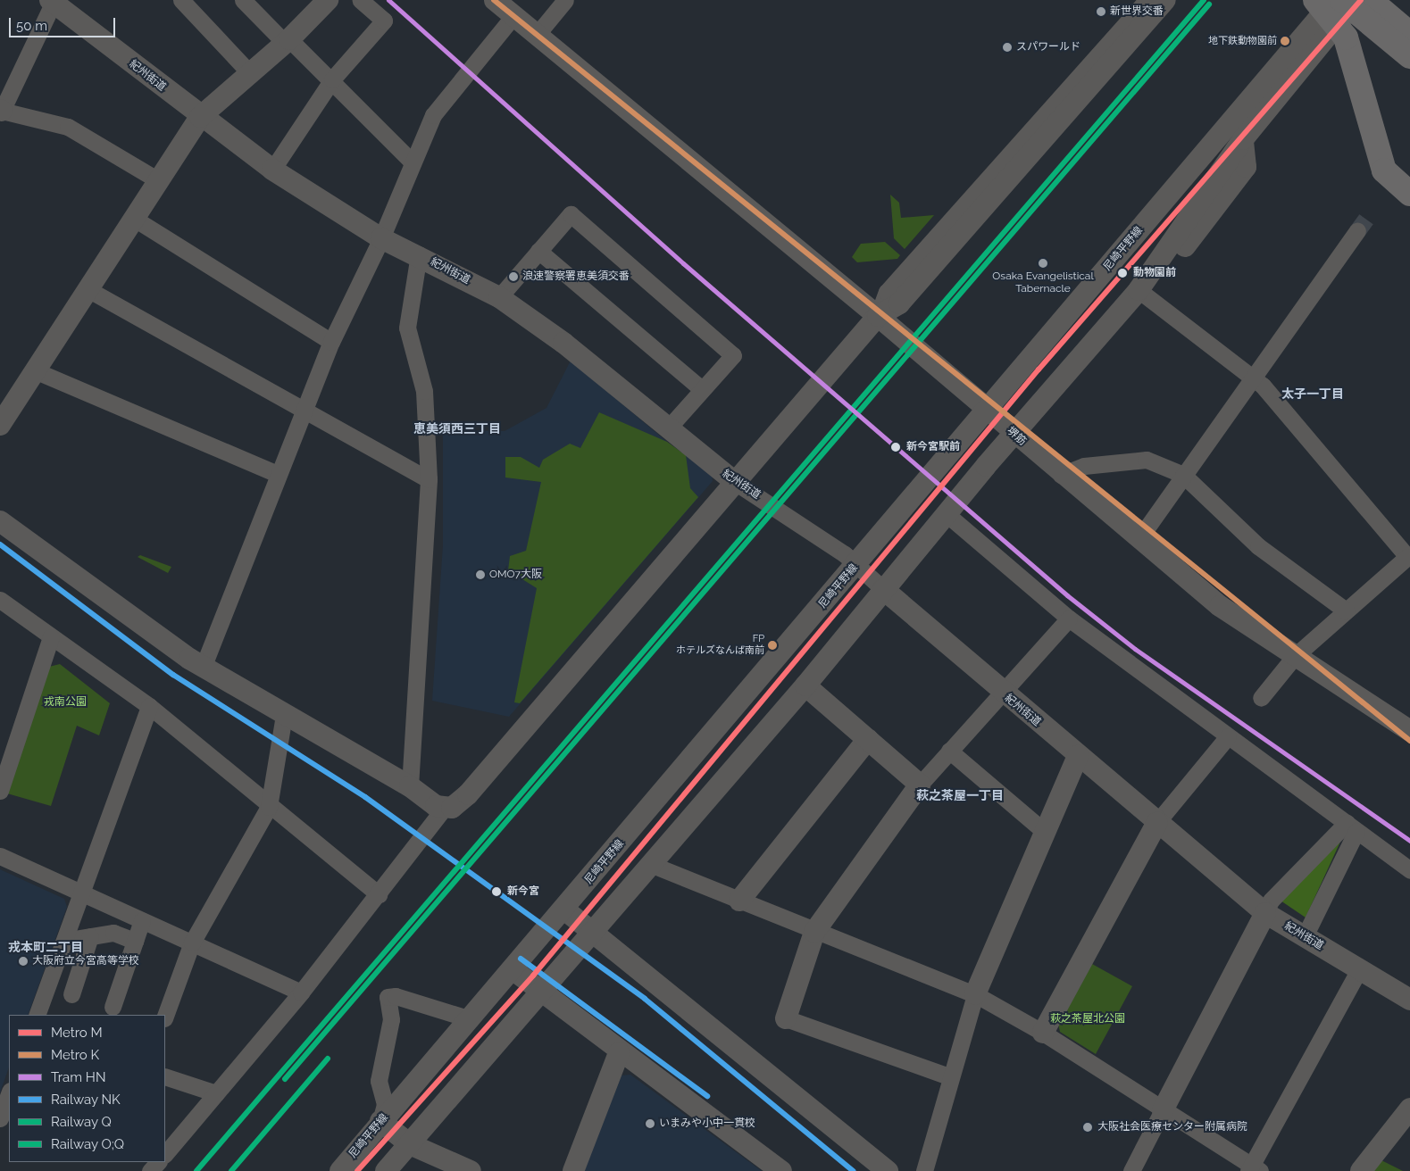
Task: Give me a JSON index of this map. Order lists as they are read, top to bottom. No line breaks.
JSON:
{"streets":{"street":["紀州街道","尼崎平野線","堺筋"]},"crossings":[["紀州街道","尼崎平野線"],["尼崎平野線","堺筋"]],"districts":["太子一丁目","恵美須西三丁目","萩之茶屋一丁目","戎本町二丁目"],"parks":["戎南公園","萩之茶屋北公園"],"places":["新世界交番","地下鉄動物園前","スパワールド","Osaka Evangelistical Tabernacle","動物園前","浪速警察署恵美須交番","新今宮駅前","OMO7大阪","FP ホテルズなんば南前","新今宮","大阪府立今宮高等学校","いまみや小中一貫校","大阪社会医療センター附属病院"],"lines":["metro line M","metro line K","tram line HN","rail line Q","rail line O;Q","rail line NK"],"legend":["Metro M","Metro K","Tram HN","Railway NK","Railway Q","Railway O;Q"],"scale_bar":"50 m"}
